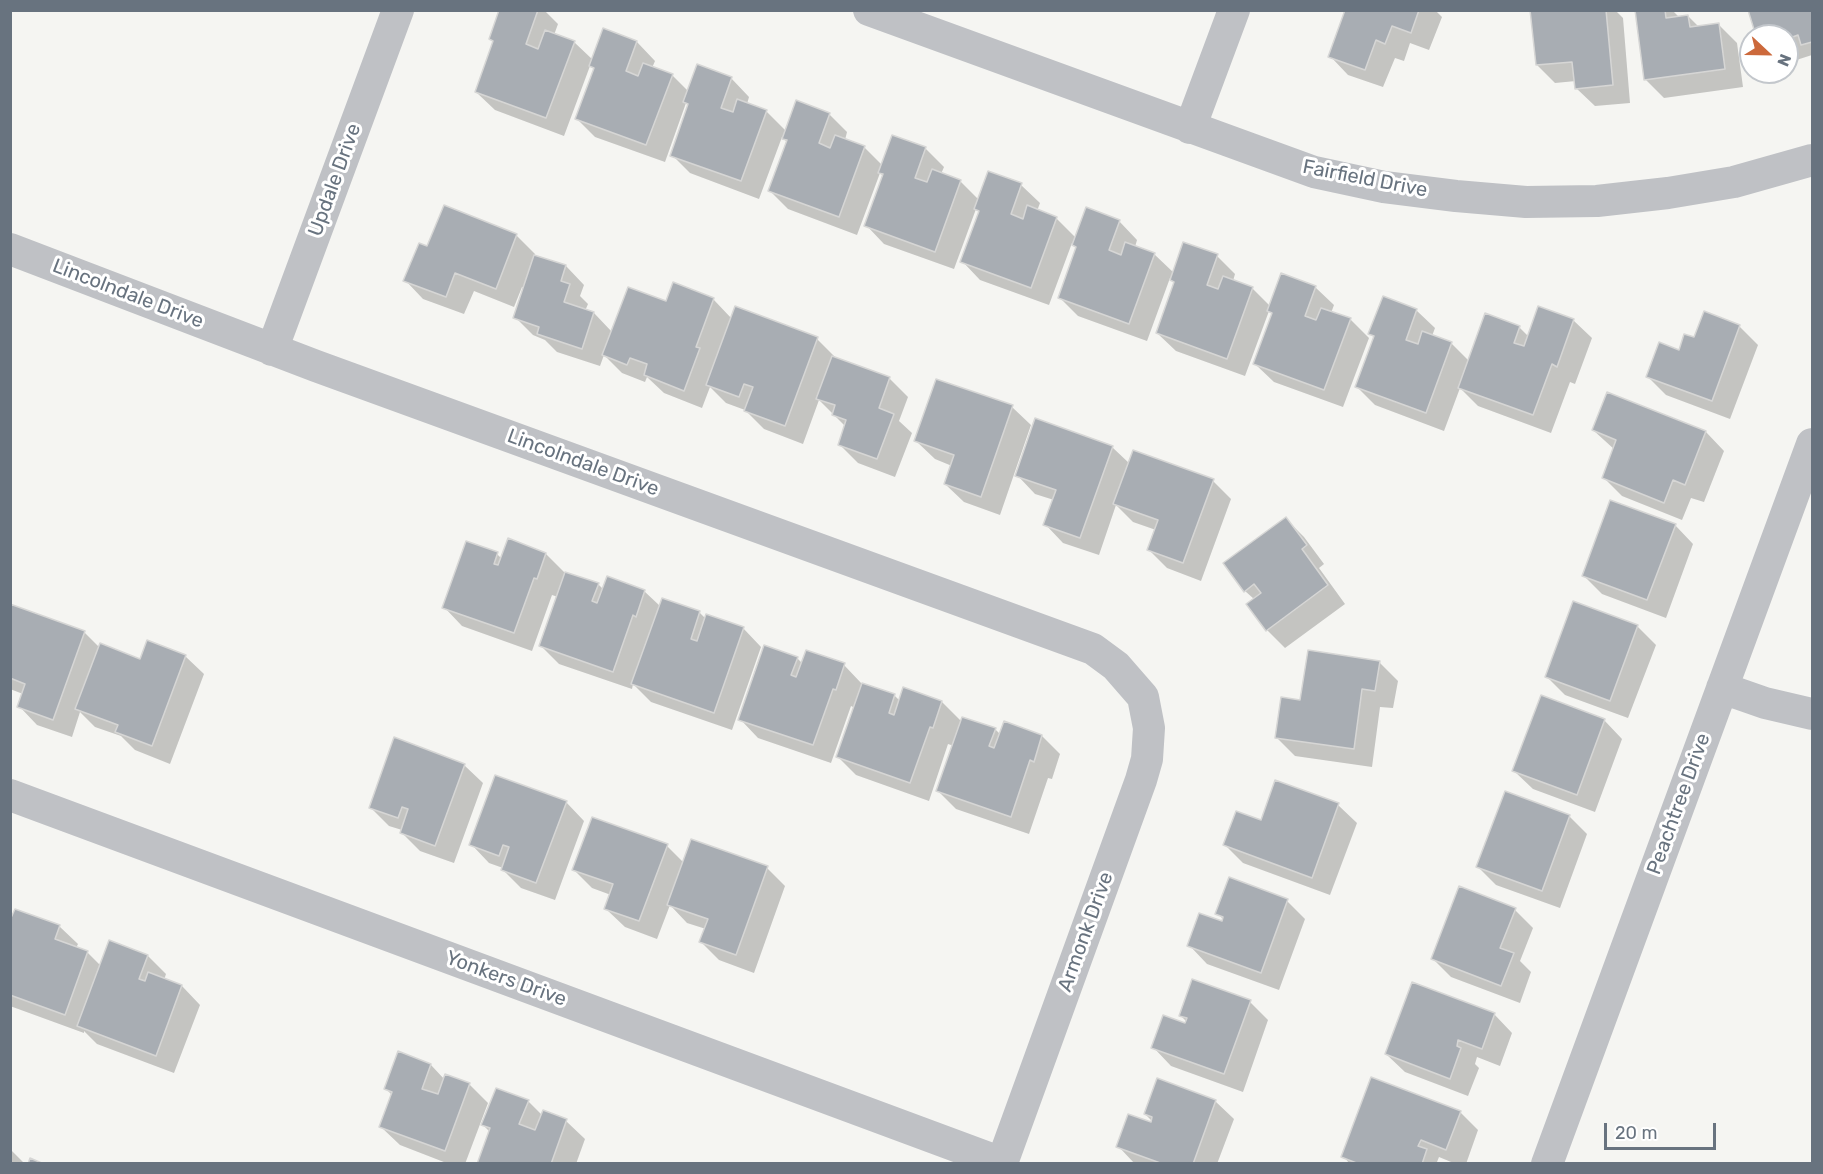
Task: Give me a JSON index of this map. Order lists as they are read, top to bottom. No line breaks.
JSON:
{"streets":{"street":["Fairfield Drive","Updale Drive","Lincolndale Drive","Peachtree Drive","Armonk Drive","Yonkers Drive"]},"crossings":[["Updale Drive","Lincolndale Drive"],["Lincolndale Drive","Armonk Drive"],["Armonk Drive","Yonkers Drive"]],"scale_bar":"20 m","north":"right"}
